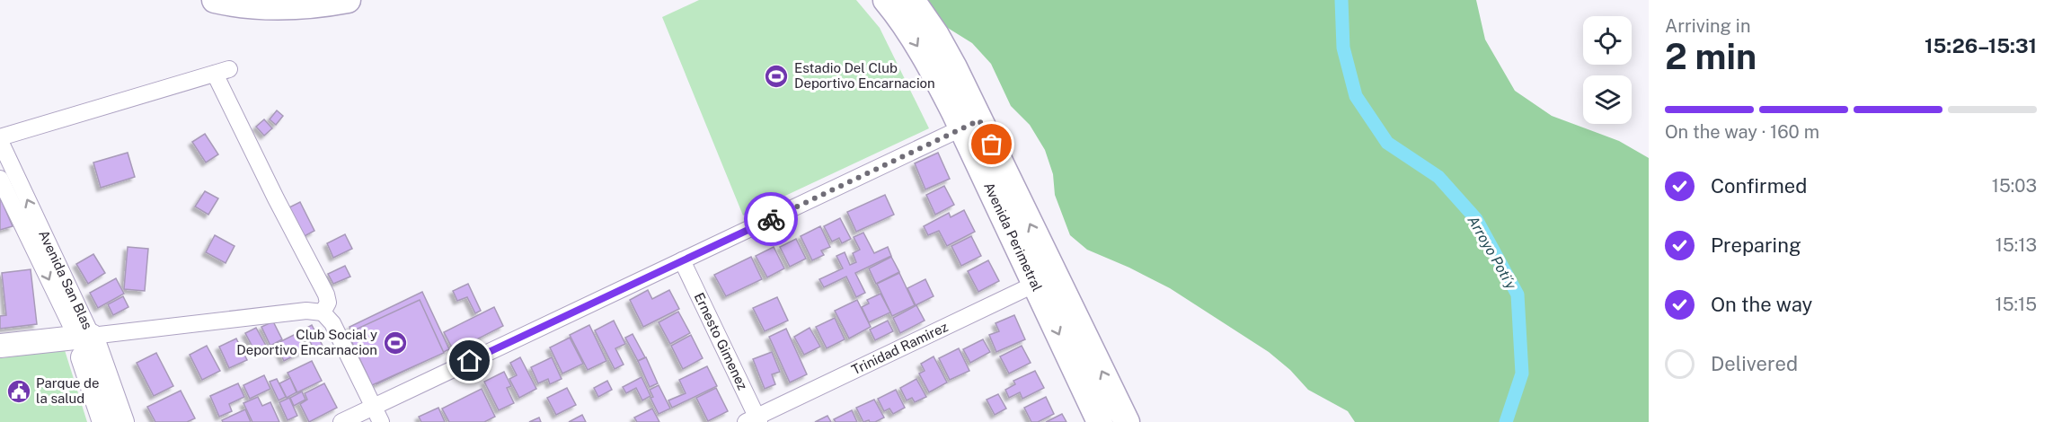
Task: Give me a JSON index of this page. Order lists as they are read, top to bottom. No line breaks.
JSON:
{"streets":{"main road":["Avenida Perimetral"],"street":["Avenida San Blas","Ernesto Gimenez","Trinidad Ramirez"]},"crossings":[["Avenida Perimetral","Trinidad Ramirez"],["Ernesto Gimenez","Trinidad Ramirez"]],"water":["Arroyo Poti´y"],"places":{"sports":["Estadio Del Club Deportivo Encarnacion","Club Social y Deportivo Encarnacion"],"public building":["Parque de la salud"]},"page":{"heading":["2 min","Arriving in","15:26–15:31"],"bar":"On the way · 160 m","list":[["Confirmed","15:03"],["Preparing","15:13"],["On the way","15:15"],"Delivered"]}}
